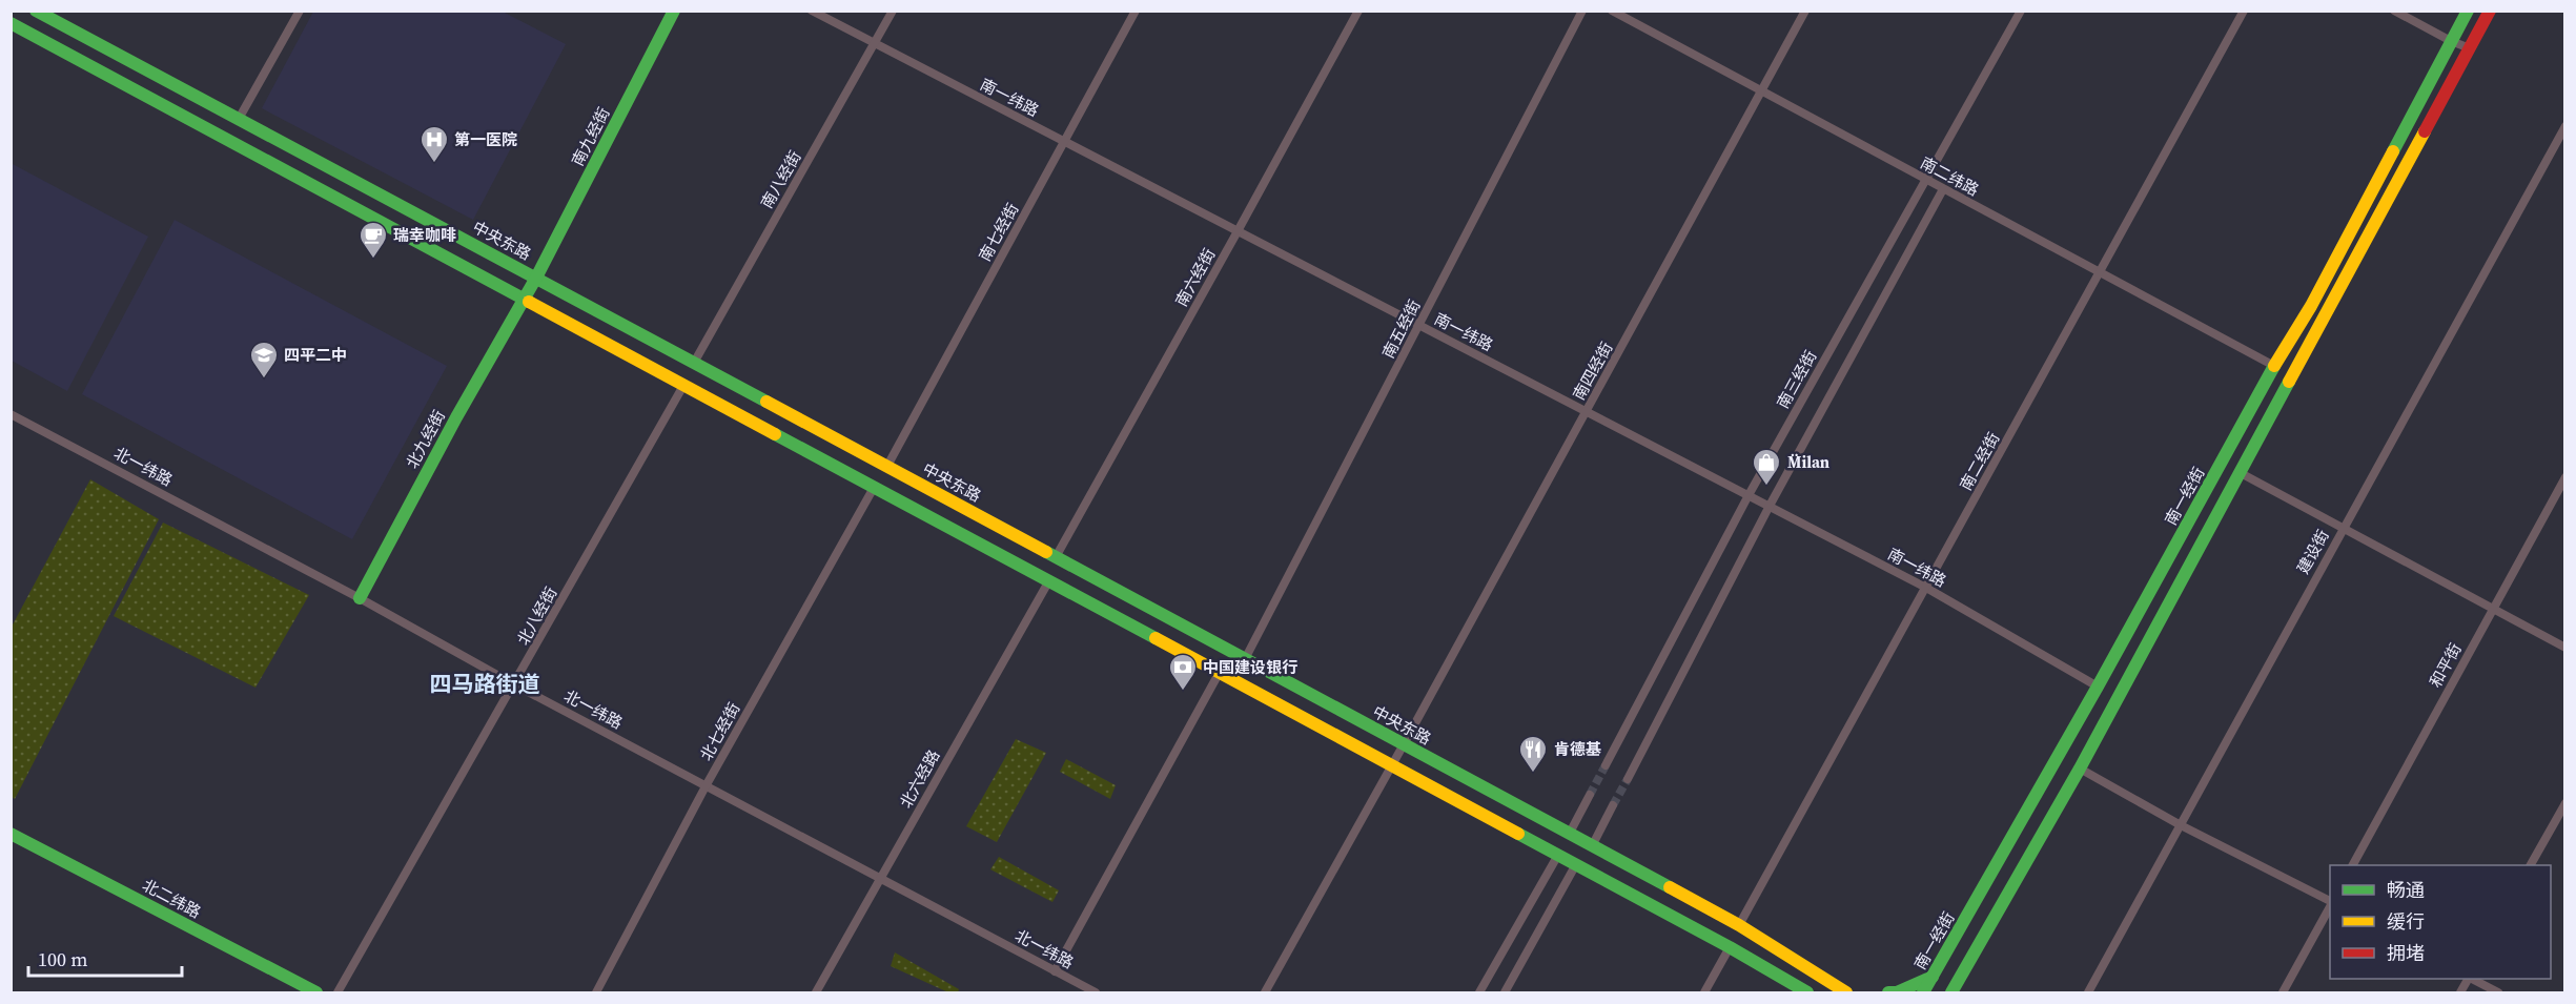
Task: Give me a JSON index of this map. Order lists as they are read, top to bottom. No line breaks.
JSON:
{"streets":{"main road":["南九经街","中央东路","北九经街","南一经街","北二纬路"],"street":["南一纬路","南二纬路","南八经街","南七经街","南六经街","南五经街","南四经街","南三经街","南二经街","北一纬路","建设街","北八经街","和平街","北七经街","北六经路"]},"crossings":[["南一纬路","南八经街"],["南一纬路","南七经街"],["南一纬路","南六经街"],["南一纬路","南五经街"],["南一纬路","南四经街"],["南一纬路","南三经街"],["南一纬路","南二经街"],["南一纬路","南一经街"],["南九经街","中央东路"],["南九经街","北九经街"],["南二纬路","南四经街"],["南二纬路","南三经街"],["南二纬路","南二经街"],["南二纬路","南一经街"],["南八经街","中央东路"],["南七经街","中央东路"],["中央东路","南六经街"],["中央东路","南五经街"],["中央东路","南四经街"],["中央东路","南二经街"],["北九经街","北一纬路"],["北一纬路","北八经街"],["北一纬路","北七经街"],["北一纬路","北六经路"]],"districts":["四马路街道"],"places":{"hospital":["第一医院"],"cafe":["瑞幸咖啡"],"school or university":["四平二中"],"shop":["M̈ilan"],"bank":["中国建设银行"],"restaurant":["肯德基"]},"legend":["畅通","缓行","拥堵"],"scale_bar":"100 m"}
